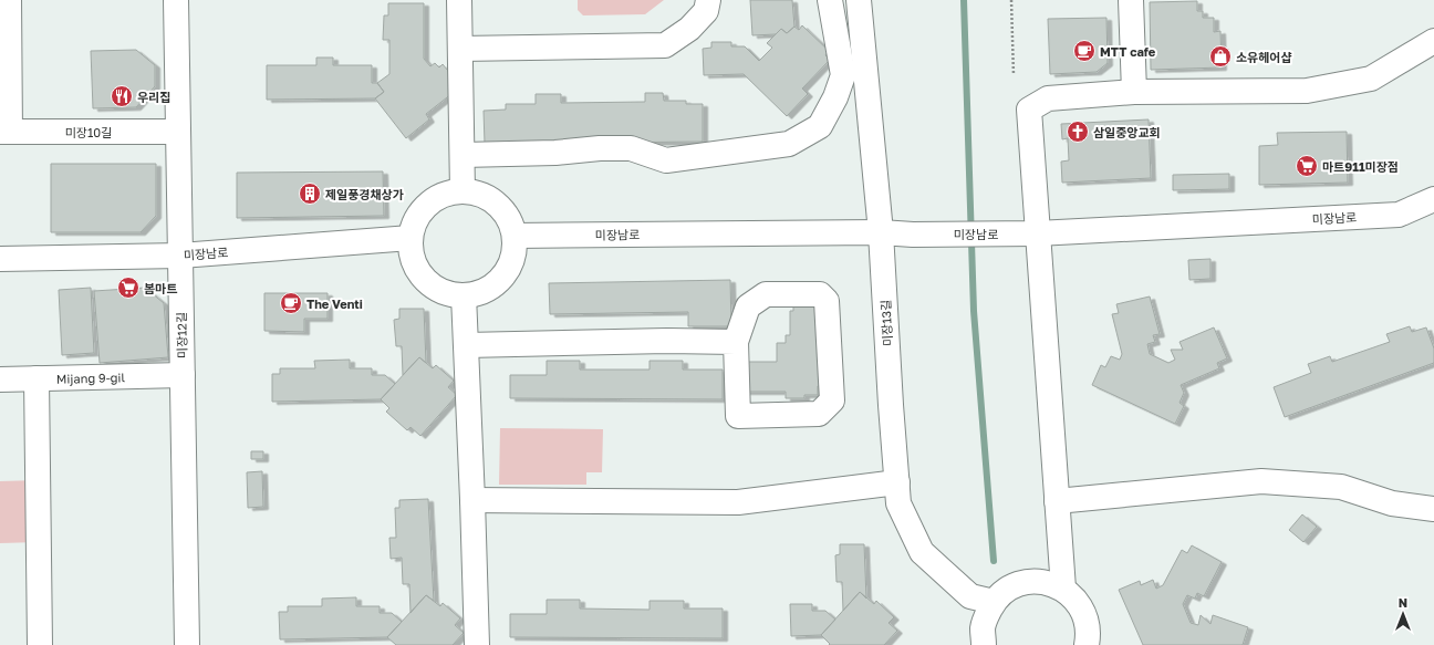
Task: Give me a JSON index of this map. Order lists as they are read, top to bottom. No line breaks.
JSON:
{"streets":{"street":["미장10길","미장남로","미장13길","미장12길","Mijang 9-gil"]},"crossings":[["미장10길","미장12길"],["미장남로","미장13길"],["미장남로","미장12길"],["미장12길","Mijang 9-gil"]],"places":{"cafe":["MTT cafe","The Venti"],"shop":["소유헤어샵"],"restaurant":["우리집"],"church":["삼일중앙교회"],"supermarket":["마트911미장점","봄마트"],"building":["제일풍경채상가"]},"north":"top"}
